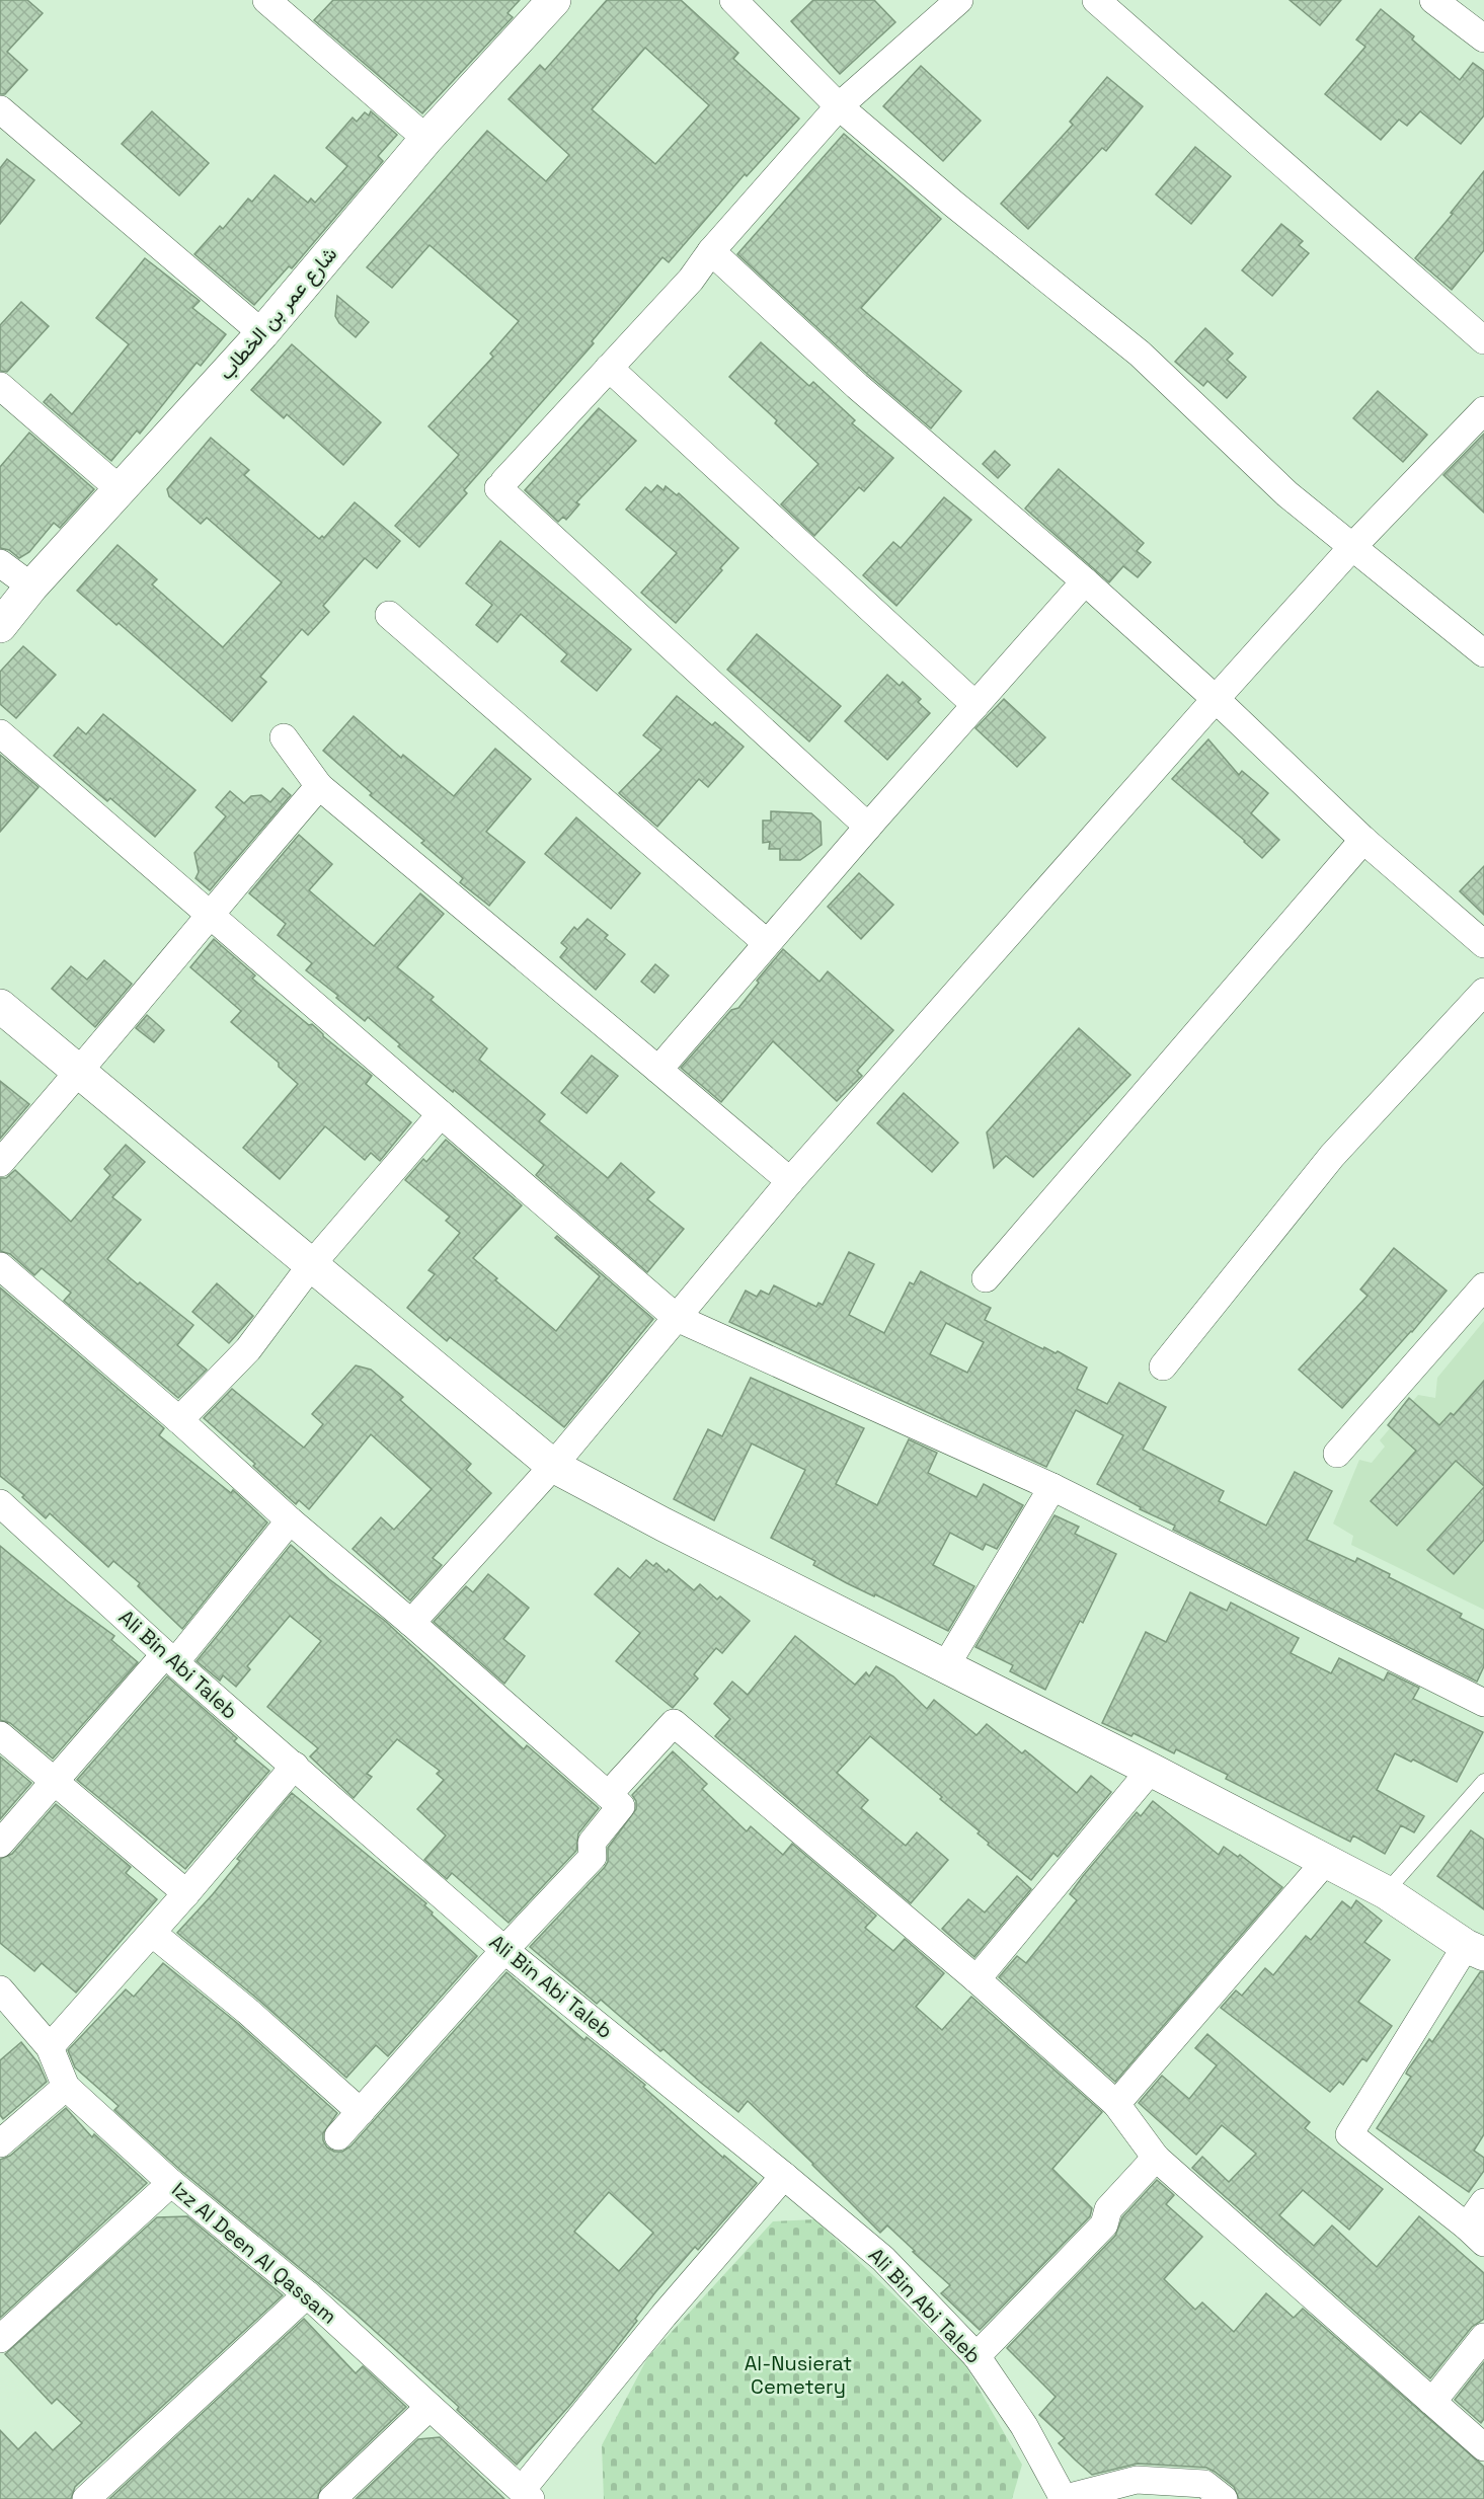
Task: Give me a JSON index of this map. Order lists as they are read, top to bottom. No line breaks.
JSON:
{"streets":{"street":["شارع عمر بن الخطاب","Ali Bin Abi Taleb","Izz Al Deen Al Qassam"]},"parks":["Al-Nusierat Cemetery"]}
